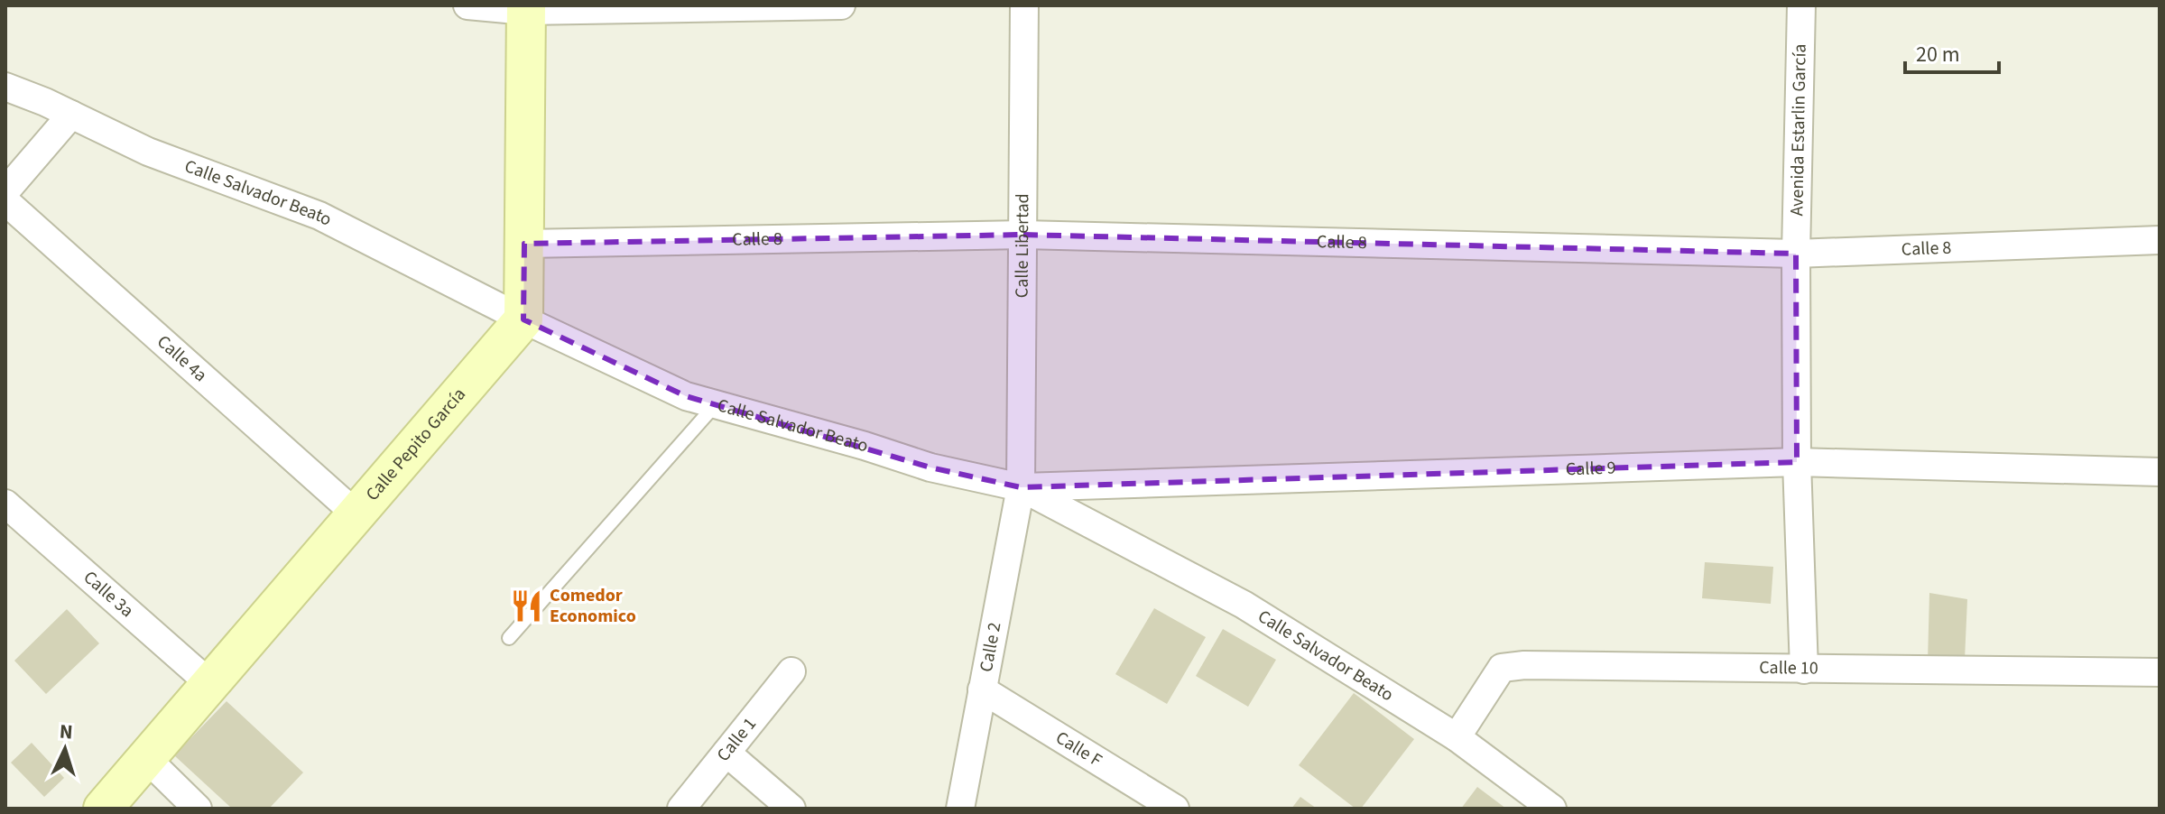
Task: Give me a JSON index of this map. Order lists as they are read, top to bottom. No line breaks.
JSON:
{"streets":{"street":["Avenida Estarlin García","Calle Salvador Beato","Calle 8","Calle Libertad","Calle 4a","Calle Pepito García","Calle 9","Calle 3a","Calle 2","Calle 10","Calle 1","Calle F"]},"crossings":[["Avenida Estarlin García","Calle 8"],["Avenida Estarlin García","Calle 9"],["Avenida Estarlin García","Calle 10"],["Calle Salvador Beato","Calle Libertad"],["Calle Salvador Beato","Calle Pepito García"],["Calle Salvador Beato","Calle 9"],["Calle Salvador Beato","Calle 2"],["Calle Salvador Beato","Calle 10"],["Calle 8","Calle Libertad"],["Calle Libertad","Calle 9"],["Calle Libertad","Calle 2"],["Calle 4a","Calle Pepito García"],["Calle Pepito García","Calle 3a"],["Calle 9","Calle 2"],["Calle 2","Calle F"]],"places":{"restaurant":["Comedor Economico"]},"scale_bar":"20 m","north":"top"}
